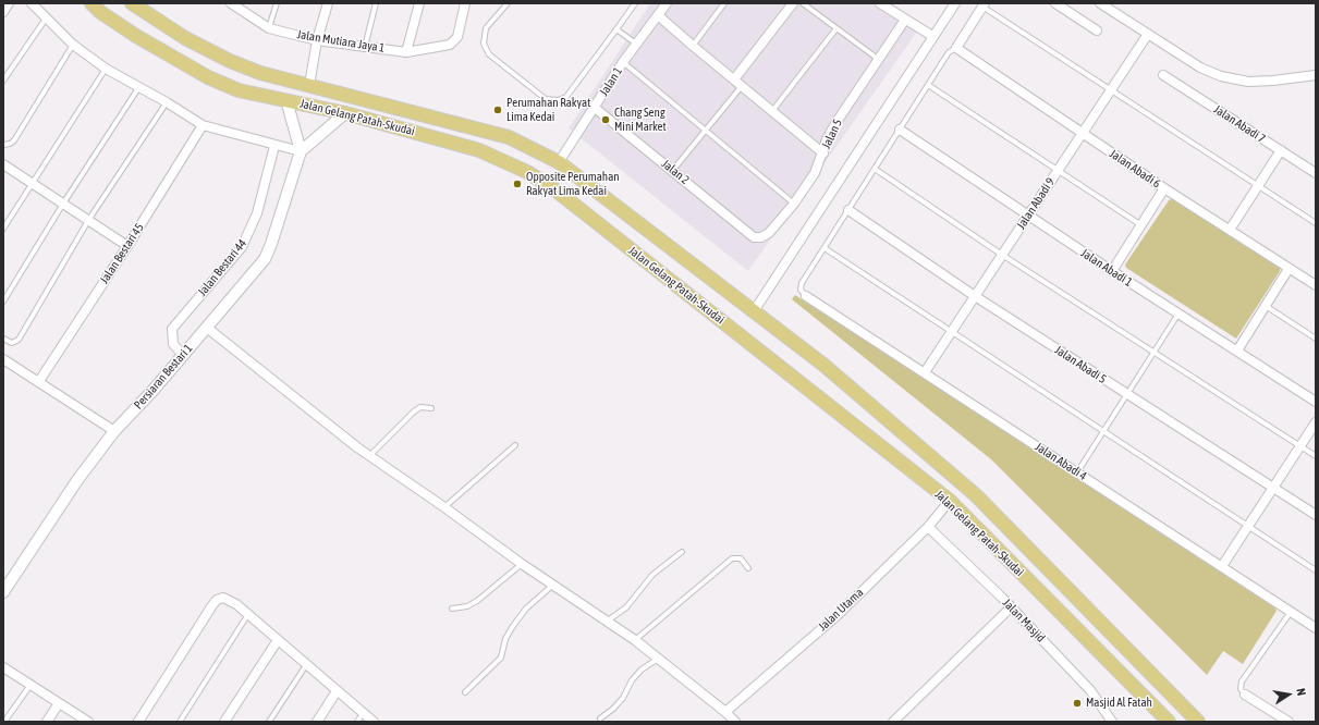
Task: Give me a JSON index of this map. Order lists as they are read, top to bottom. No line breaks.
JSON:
{"streets":{"main road":["Jalan Gelang Patah-Skudai"],"street":["Jalan Mutiara Jaya 1","Jalan 1","Jalan Abadi 7","Jalan 5","Jalan Abadi 6","Jalan 2","Jalan Abadi 9","Jalan Bestari 45","Jalan Bestari 44","Jalan Abadi 1","Jalan Abadi 5","Persiaran Bestari 1","Jalan Abadi 4","Jalan Utama","Jalan Masjid"]},"crossings":[["Jalan 1","Jalan Gelang Patah-Skudai"],["Jalan 1","Jalan 2"],["Jalan Gelang Patah-Skudai","Jalan Utama"],["Jalan 5","Jalan 2"],["Jalan Abadi 6","Jalan Abadi 9"],["Jalan Abadi 9","Jalan Abadi 1"],["Jalan Abadi 9","Jalan Abadi 5"],["Jalan Abadi 9","Jalan Abadi 4"],["Jalan Bestari 44","Persiaran Bestari 1"],["Jalan Utama","Jalan Masjid"]],"places":["Perumahan Rakyat Lima Kedai","Chang Seng Mini Market","Opposite Perumahan Rakyat Lima Kedai","Masjid Al Fatah"],"north":"right"}
